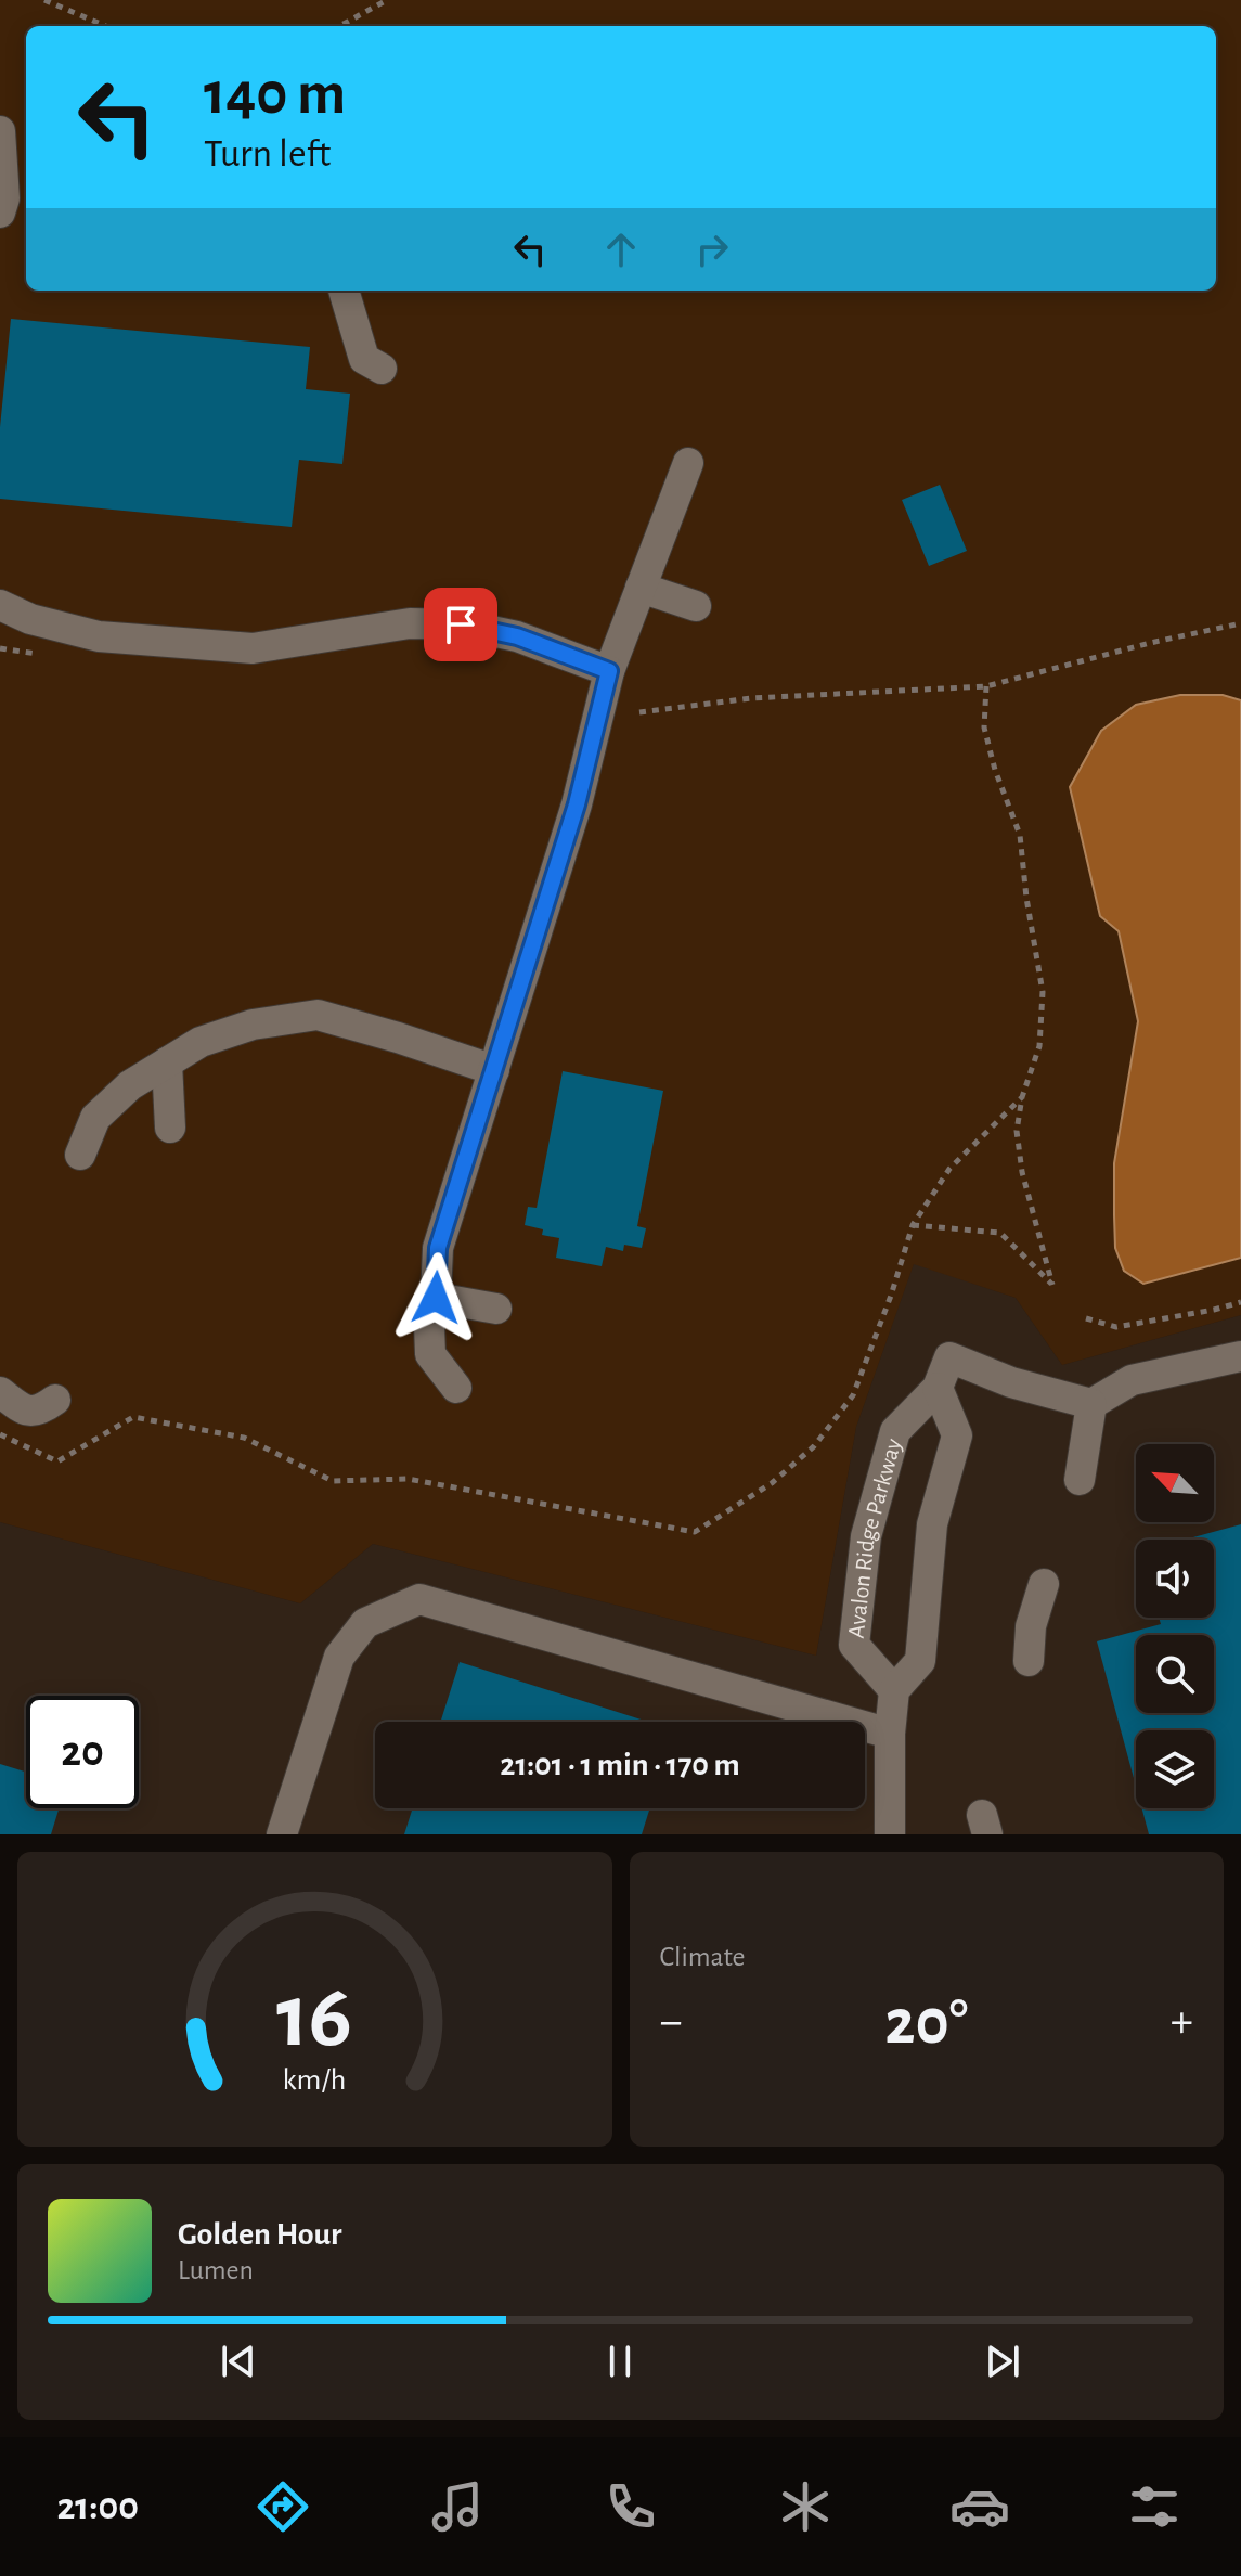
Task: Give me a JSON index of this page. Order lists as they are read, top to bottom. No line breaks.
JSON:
{"streets":{"street":["Avalon Ridge Parkway"]},"north":"top left","page":{"turn":["140 m","Turn left"],"limit":"20","trip":"21:01 · 1 min · 170 m","tile":"Climate","heat":["−","20°","+"],"song":["Golden Hour","Lumen"],"tabs":"21:00","gauge":["16","km/h"]}}
